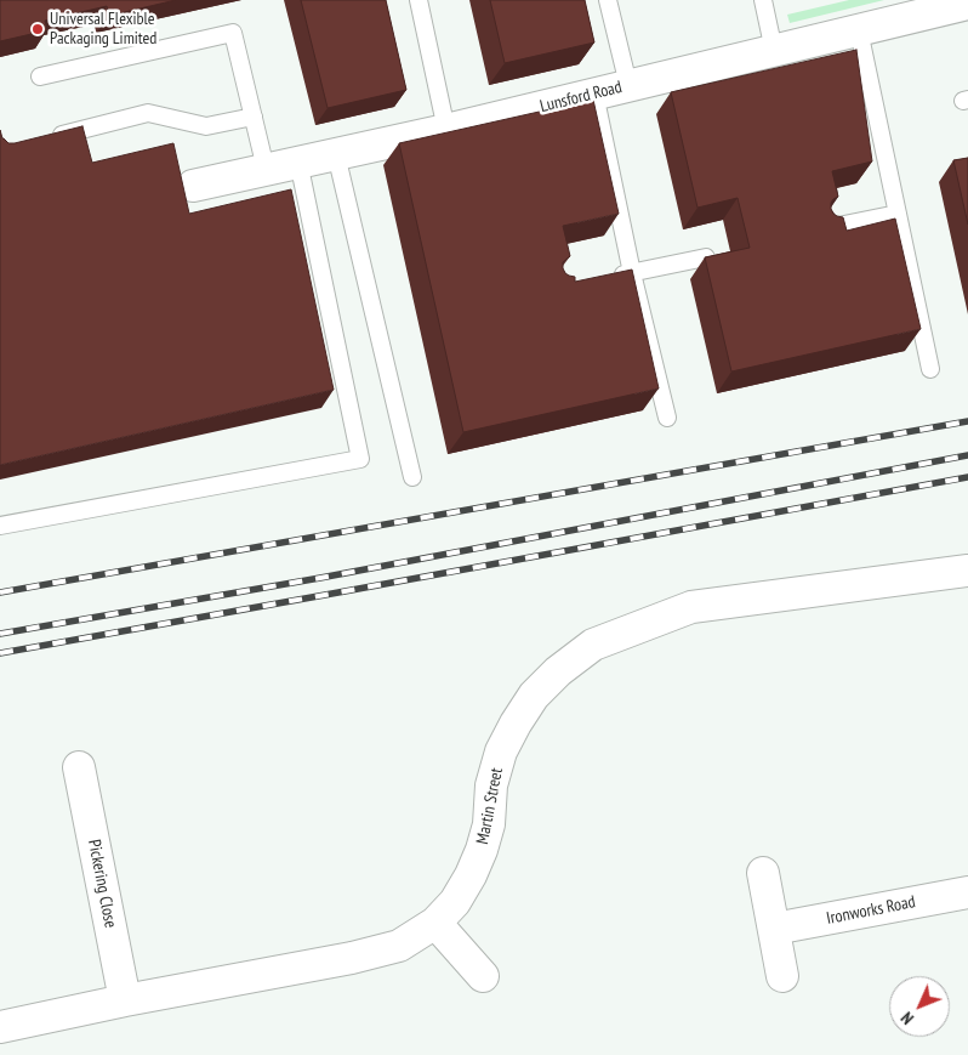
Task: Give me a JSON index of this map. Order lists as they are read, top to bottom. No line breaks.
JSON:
{"streets":{"street":["Lunsford Road","Martin Street","Pickering Close","Ironworks Road"]},"crossings":[["Martin Street","Pickering Close"]],"places":["Universal Flexible Packaging Limited"],"north":"bottom left"}
